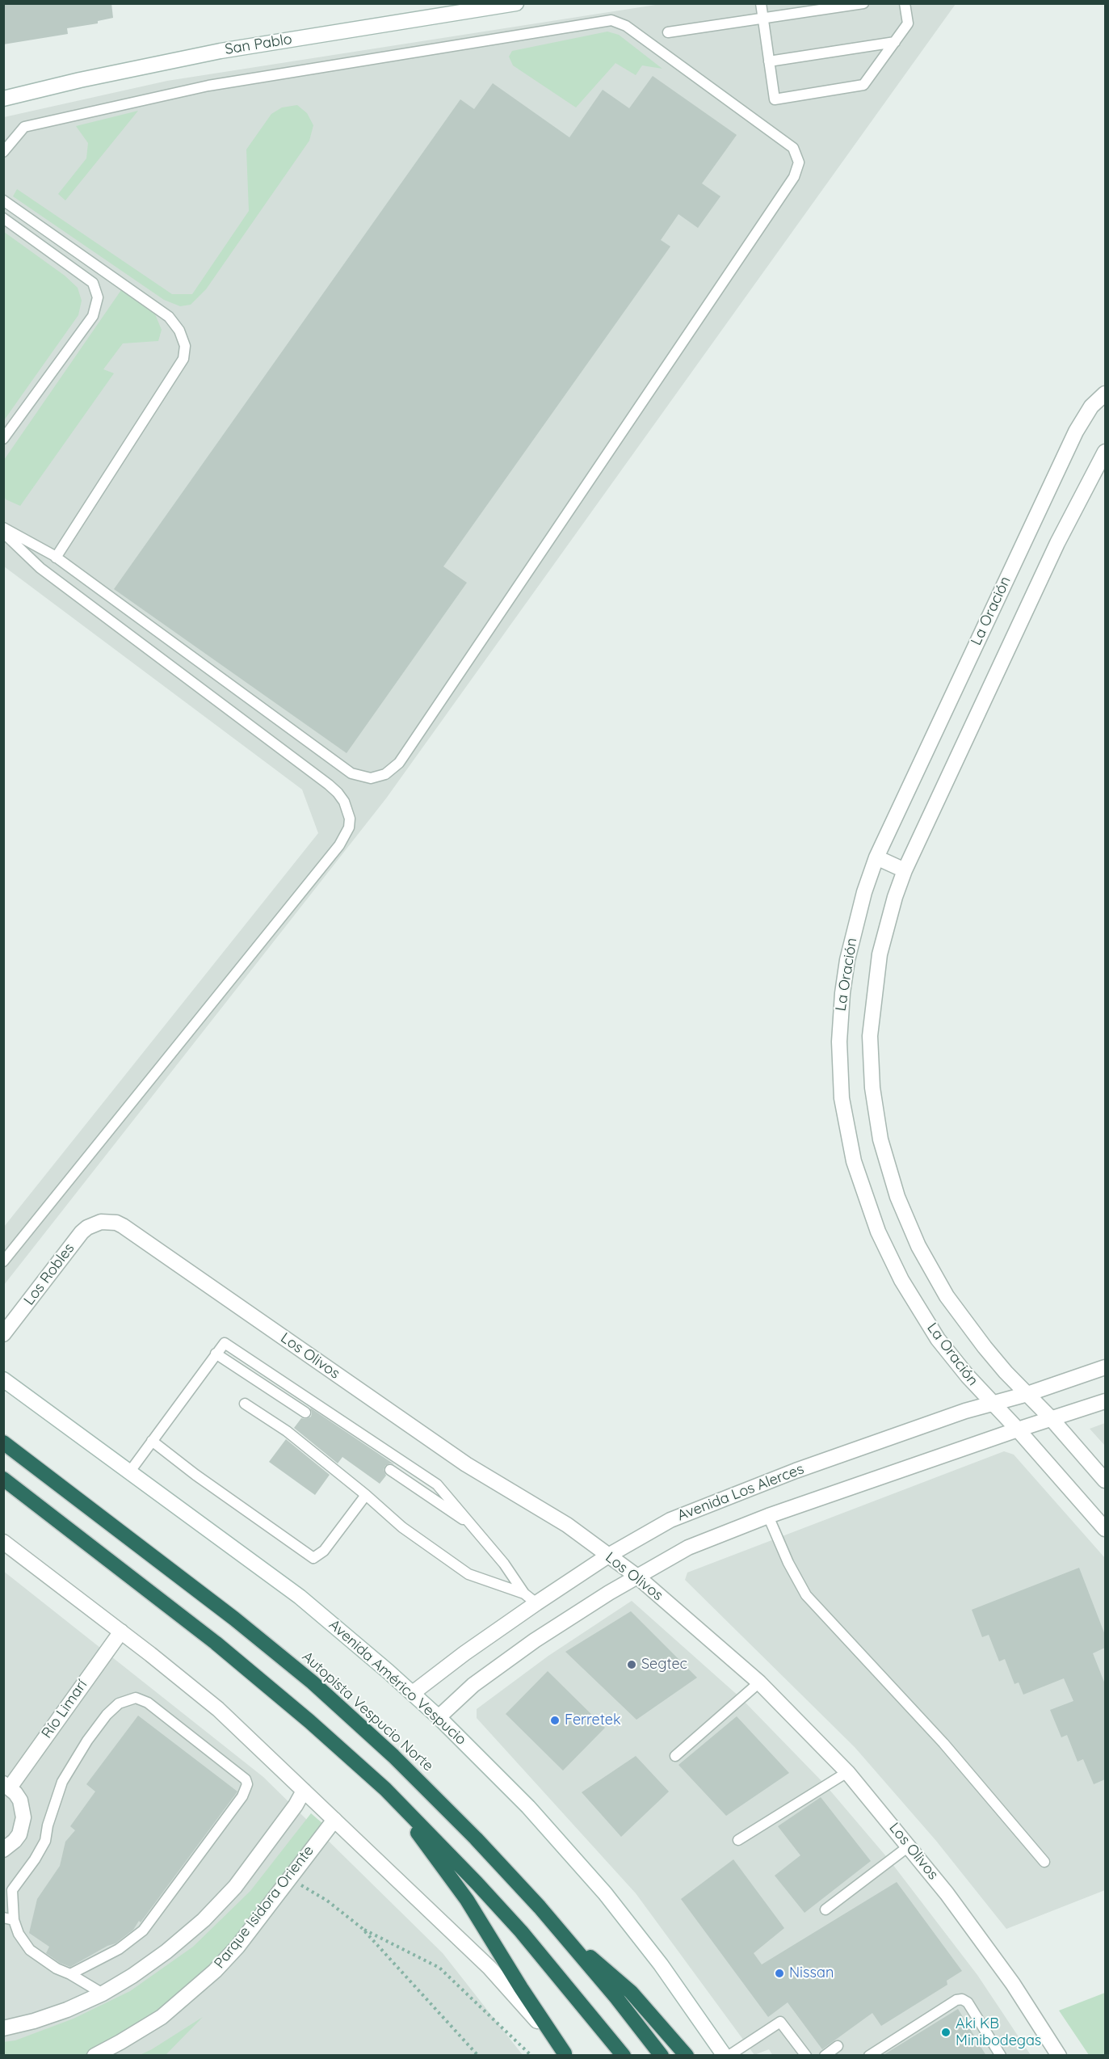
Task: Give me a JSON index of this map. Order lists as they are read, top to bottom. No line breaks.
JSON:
{"streets":{"highway":["Autopista Vespucio Norte"],"street":["San Pablo","La Oración","Los Robles","Los Olivos","Avenida Los Alerces","Avenida Américo Vespucio","Río Limarí","Parque Isidora Oriente"]},"crossings":[["La Oración","Avenida Los Alerces"],["Los Robles","Los Olivos"],["Los Olivos","Avenida Los Alerces"],["Avenida Los Alerces","Avenida Américo Vespucio"]],"places":["Segtec","Ferretek","Nissan","Aki KB Minibodegas"]}
